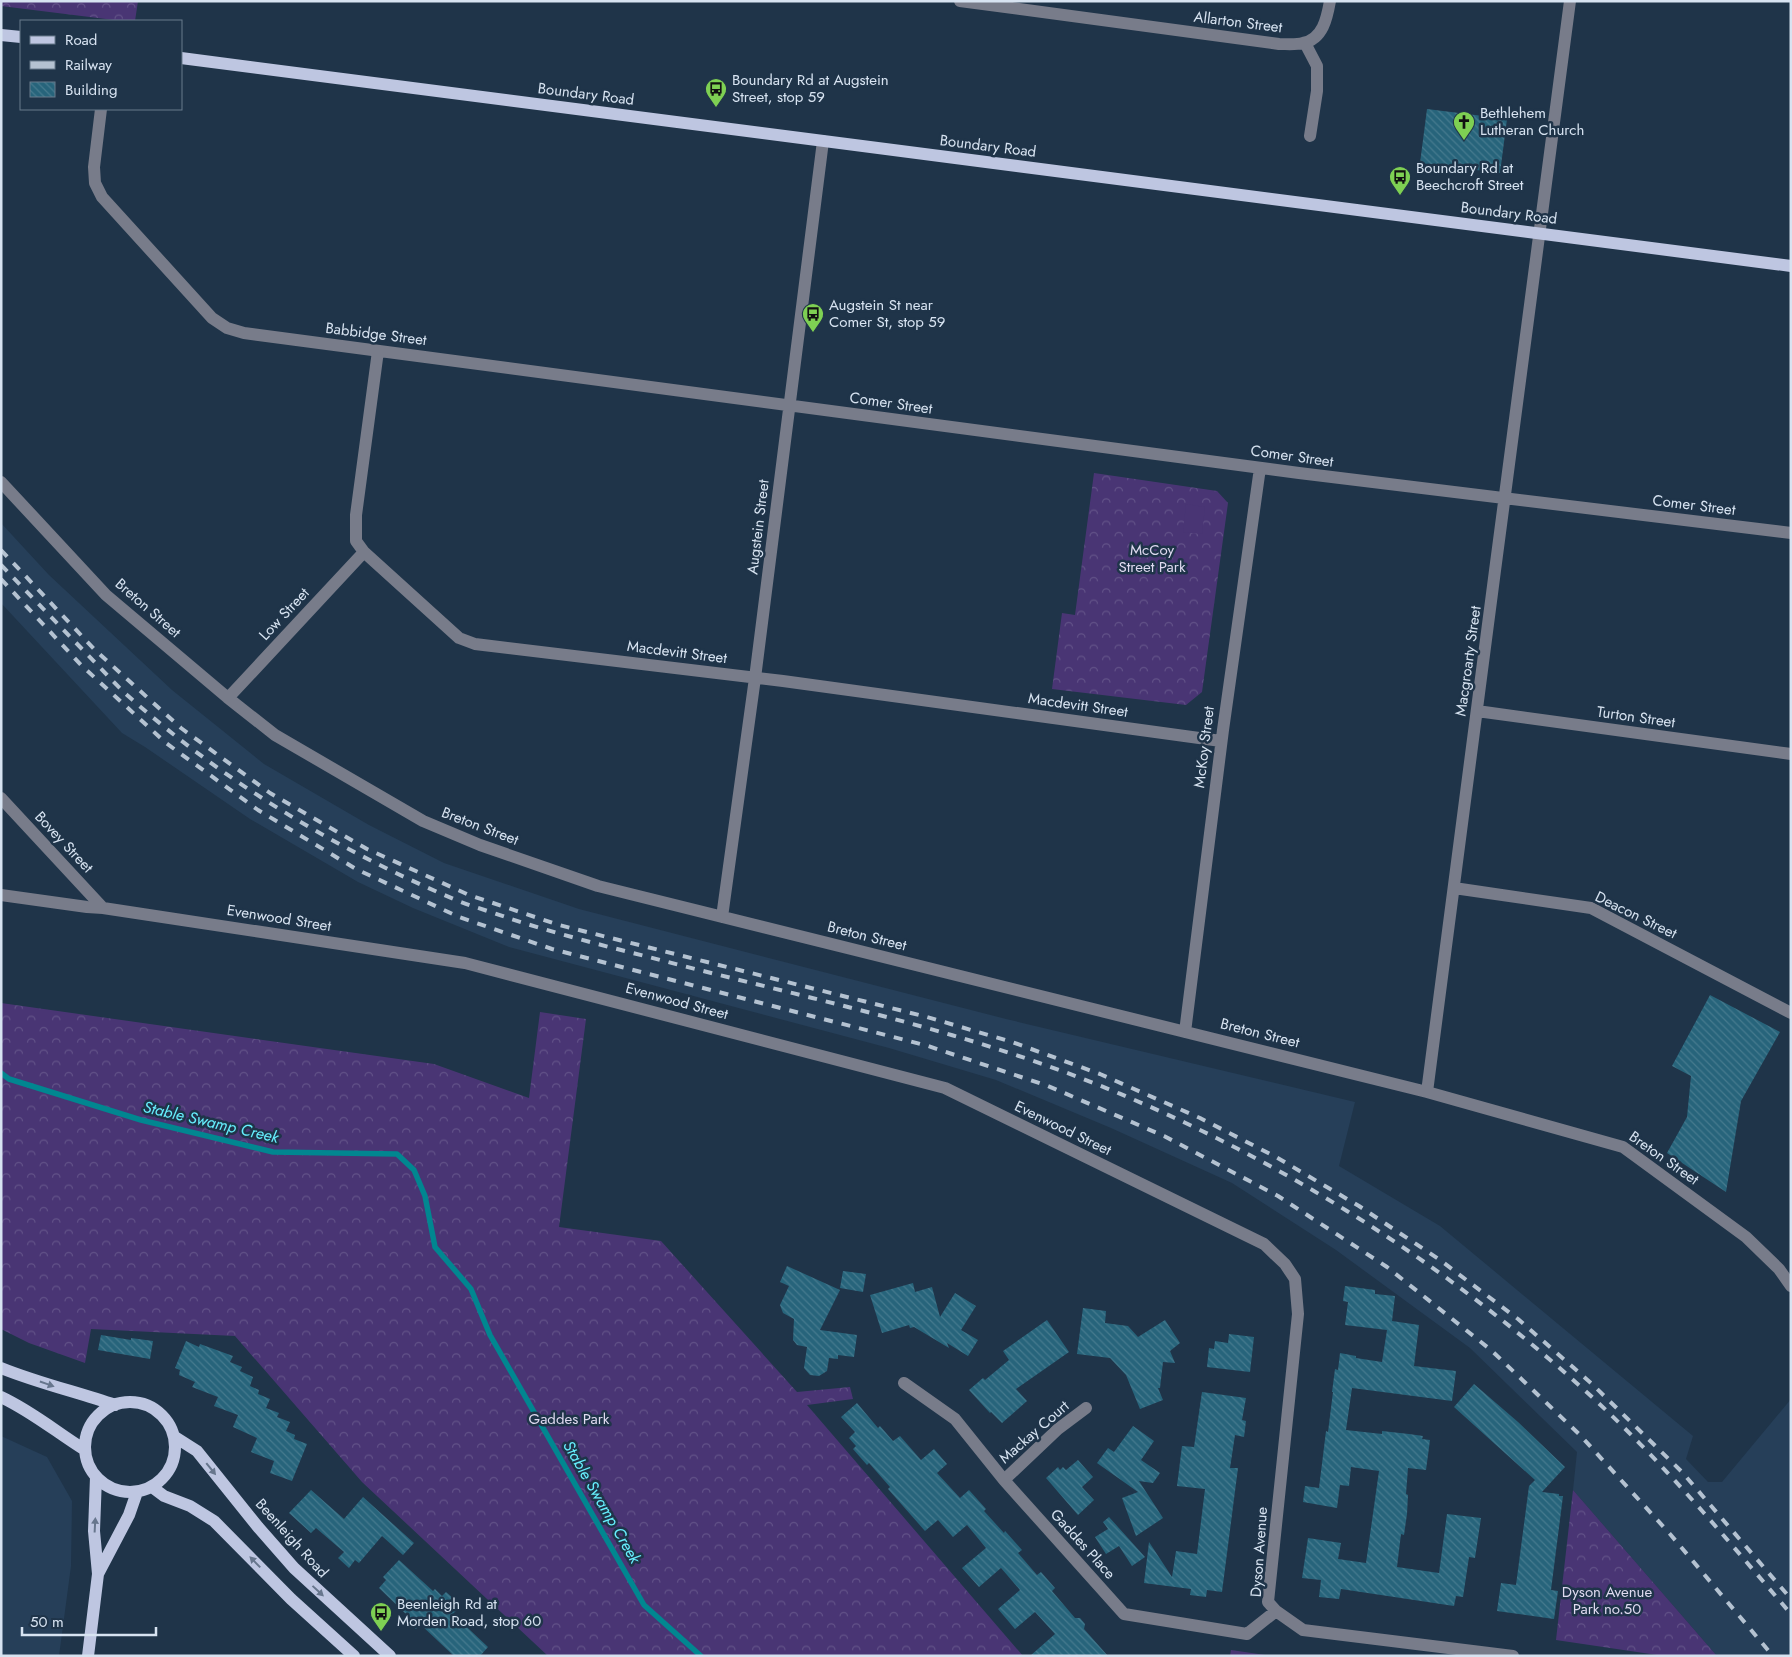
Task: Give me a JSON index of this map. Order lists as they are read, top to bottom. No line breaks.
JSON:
{"streets":{"main road":["Boundary Road","Beenleigh Road"],"street":["Allarton Street","Babbidge Street","Comer Street","Augstein Street","Breton Street","Low Street","Macdevitt Street","Macgroarty Street","Turton Street","McKoy Street","Bovey Street","Deacon Street","Evenwood Street","Mackay Court","Gaddes Place","Dyson Avenue"]},"crossings":[["Boundary Road","Augstein Street"],["Boundary Road","Macgroarty Street"],["Babbidge Street","Comer Street"],["Babbidge Street","Augstein Street"],["Babbidge Street","Macdevitt Street"],["Comer Street","Augstein Street"],["Comer Street","Macgroarty Street"],["Comer Street","McKoy Street"],["Augstein Street","Breton Street"],["Augstein Street","Macdevitt Street"],["Breton Street","Low Street"],["Breton Street","Macgroarty Street"],["Breton Street","McKoy Street"],["Low Street","Macdevitt Street"],["Macdevitt Street","McKoy Street"],["Macgroarty Street","Turton Street"],["Macgroarty Street","Deacon Street"],["Bovey Street","Evenwood Street"],["Evenwood Street","Dyson Avenue"],["Mackay Court","Gaddes Place"],["Gaddes Place","Dyson Avenue"]],"water":["Stable Swamp Creek"],"parks":["McCoy Street Park","Gaddes Park","Dyson Avenue Park no.50"],"places":{"bus stop":["Boundary Rd at Augstein Street, stop 59","Boundary Rd at Beechcroft Street","Augstein St near Comer St, stop 59","Beenleigh Rd at Morden Road, stop 60"],"church":["Bethlehem Lutheran Church"]},"legend":["Road","Railway","Building"],"scale_bar":"50 m"}
